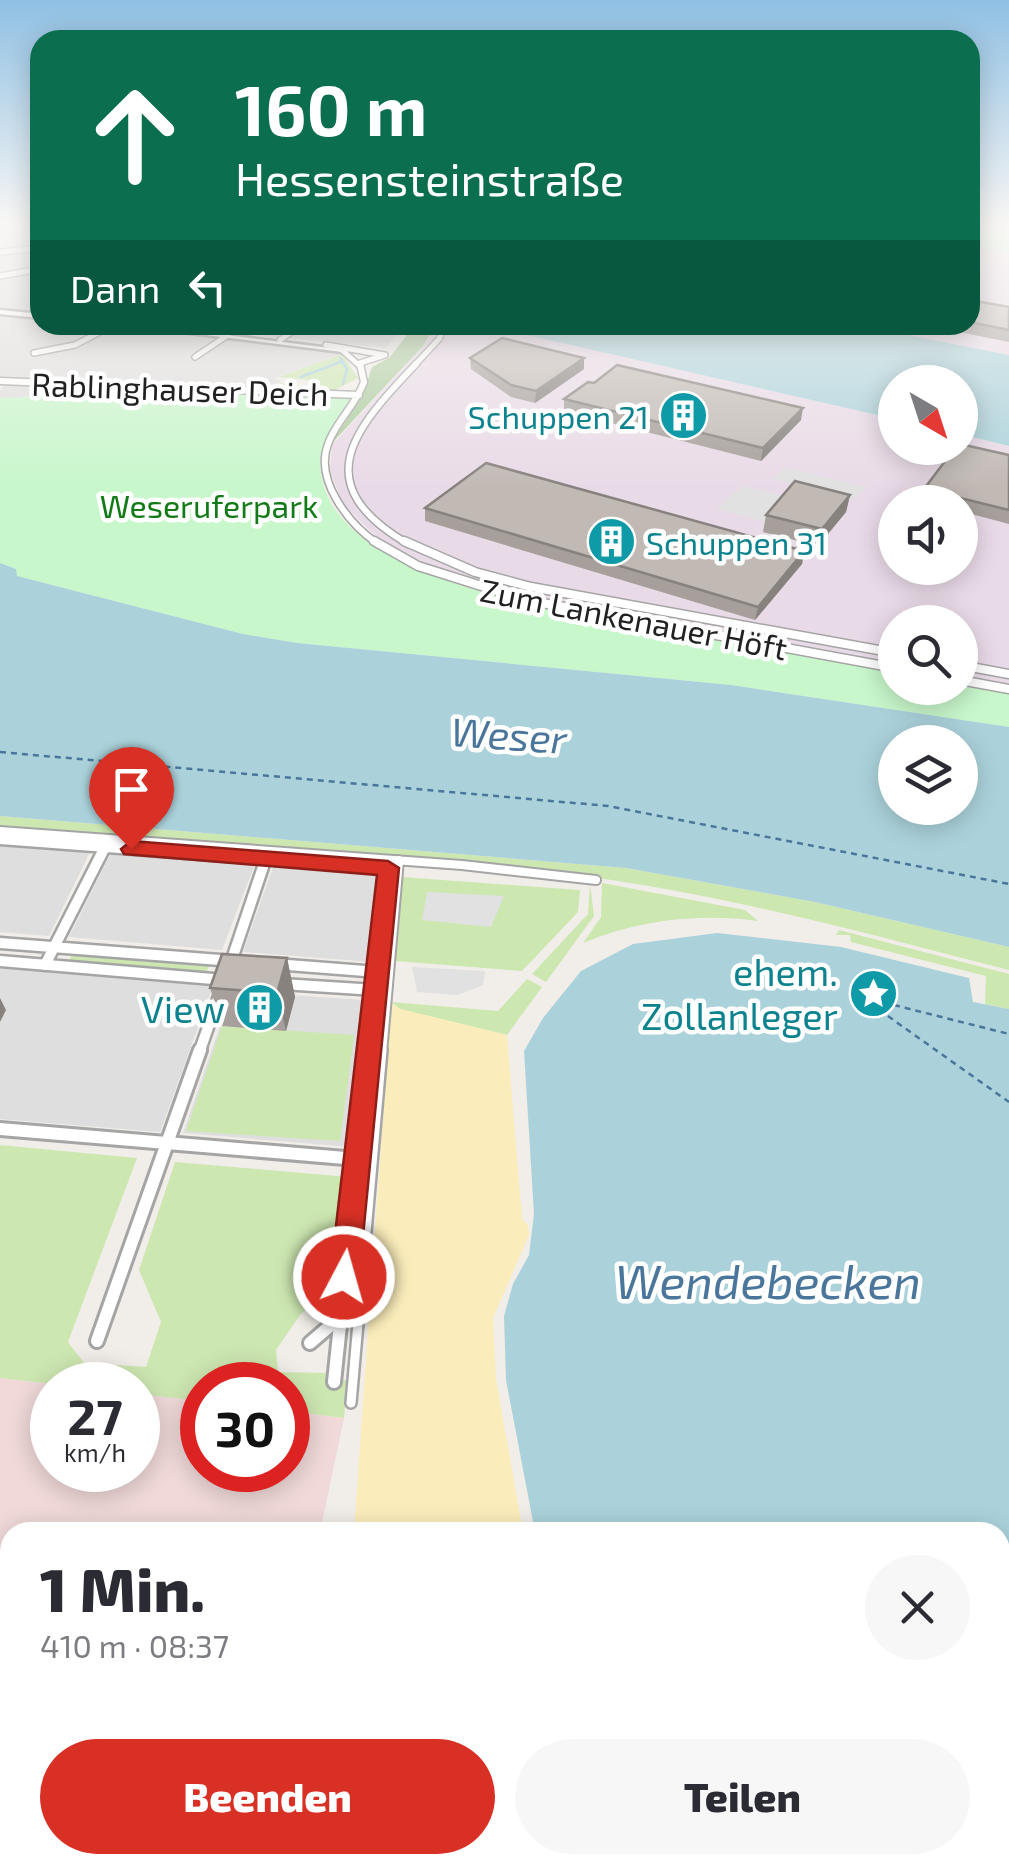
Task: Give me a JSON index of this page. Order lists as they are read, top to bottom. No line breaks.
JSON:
{"streets":{"street":["Rablinghauser Deich","Zum Lankenauer Höft"]},"crossings":[["Rablinghauser Deich","Zum Lankenauer Höft"]],"water":["Weser","Wendebecken"],"parks":["Weseruferpark"],"places":{"building":["Schuppen 21","Schuppen 31","View"],"place":["ehem. Zollanleger"]},"north":"bottom right","page":{"turn":["160 m","Hessensteinstraße"],"then":"Dann","speed":"27 km/h","limit":"30","heading":["1 Min.","410 m · 08:37"],"buttons":["Beenden","Teilen"]}}
